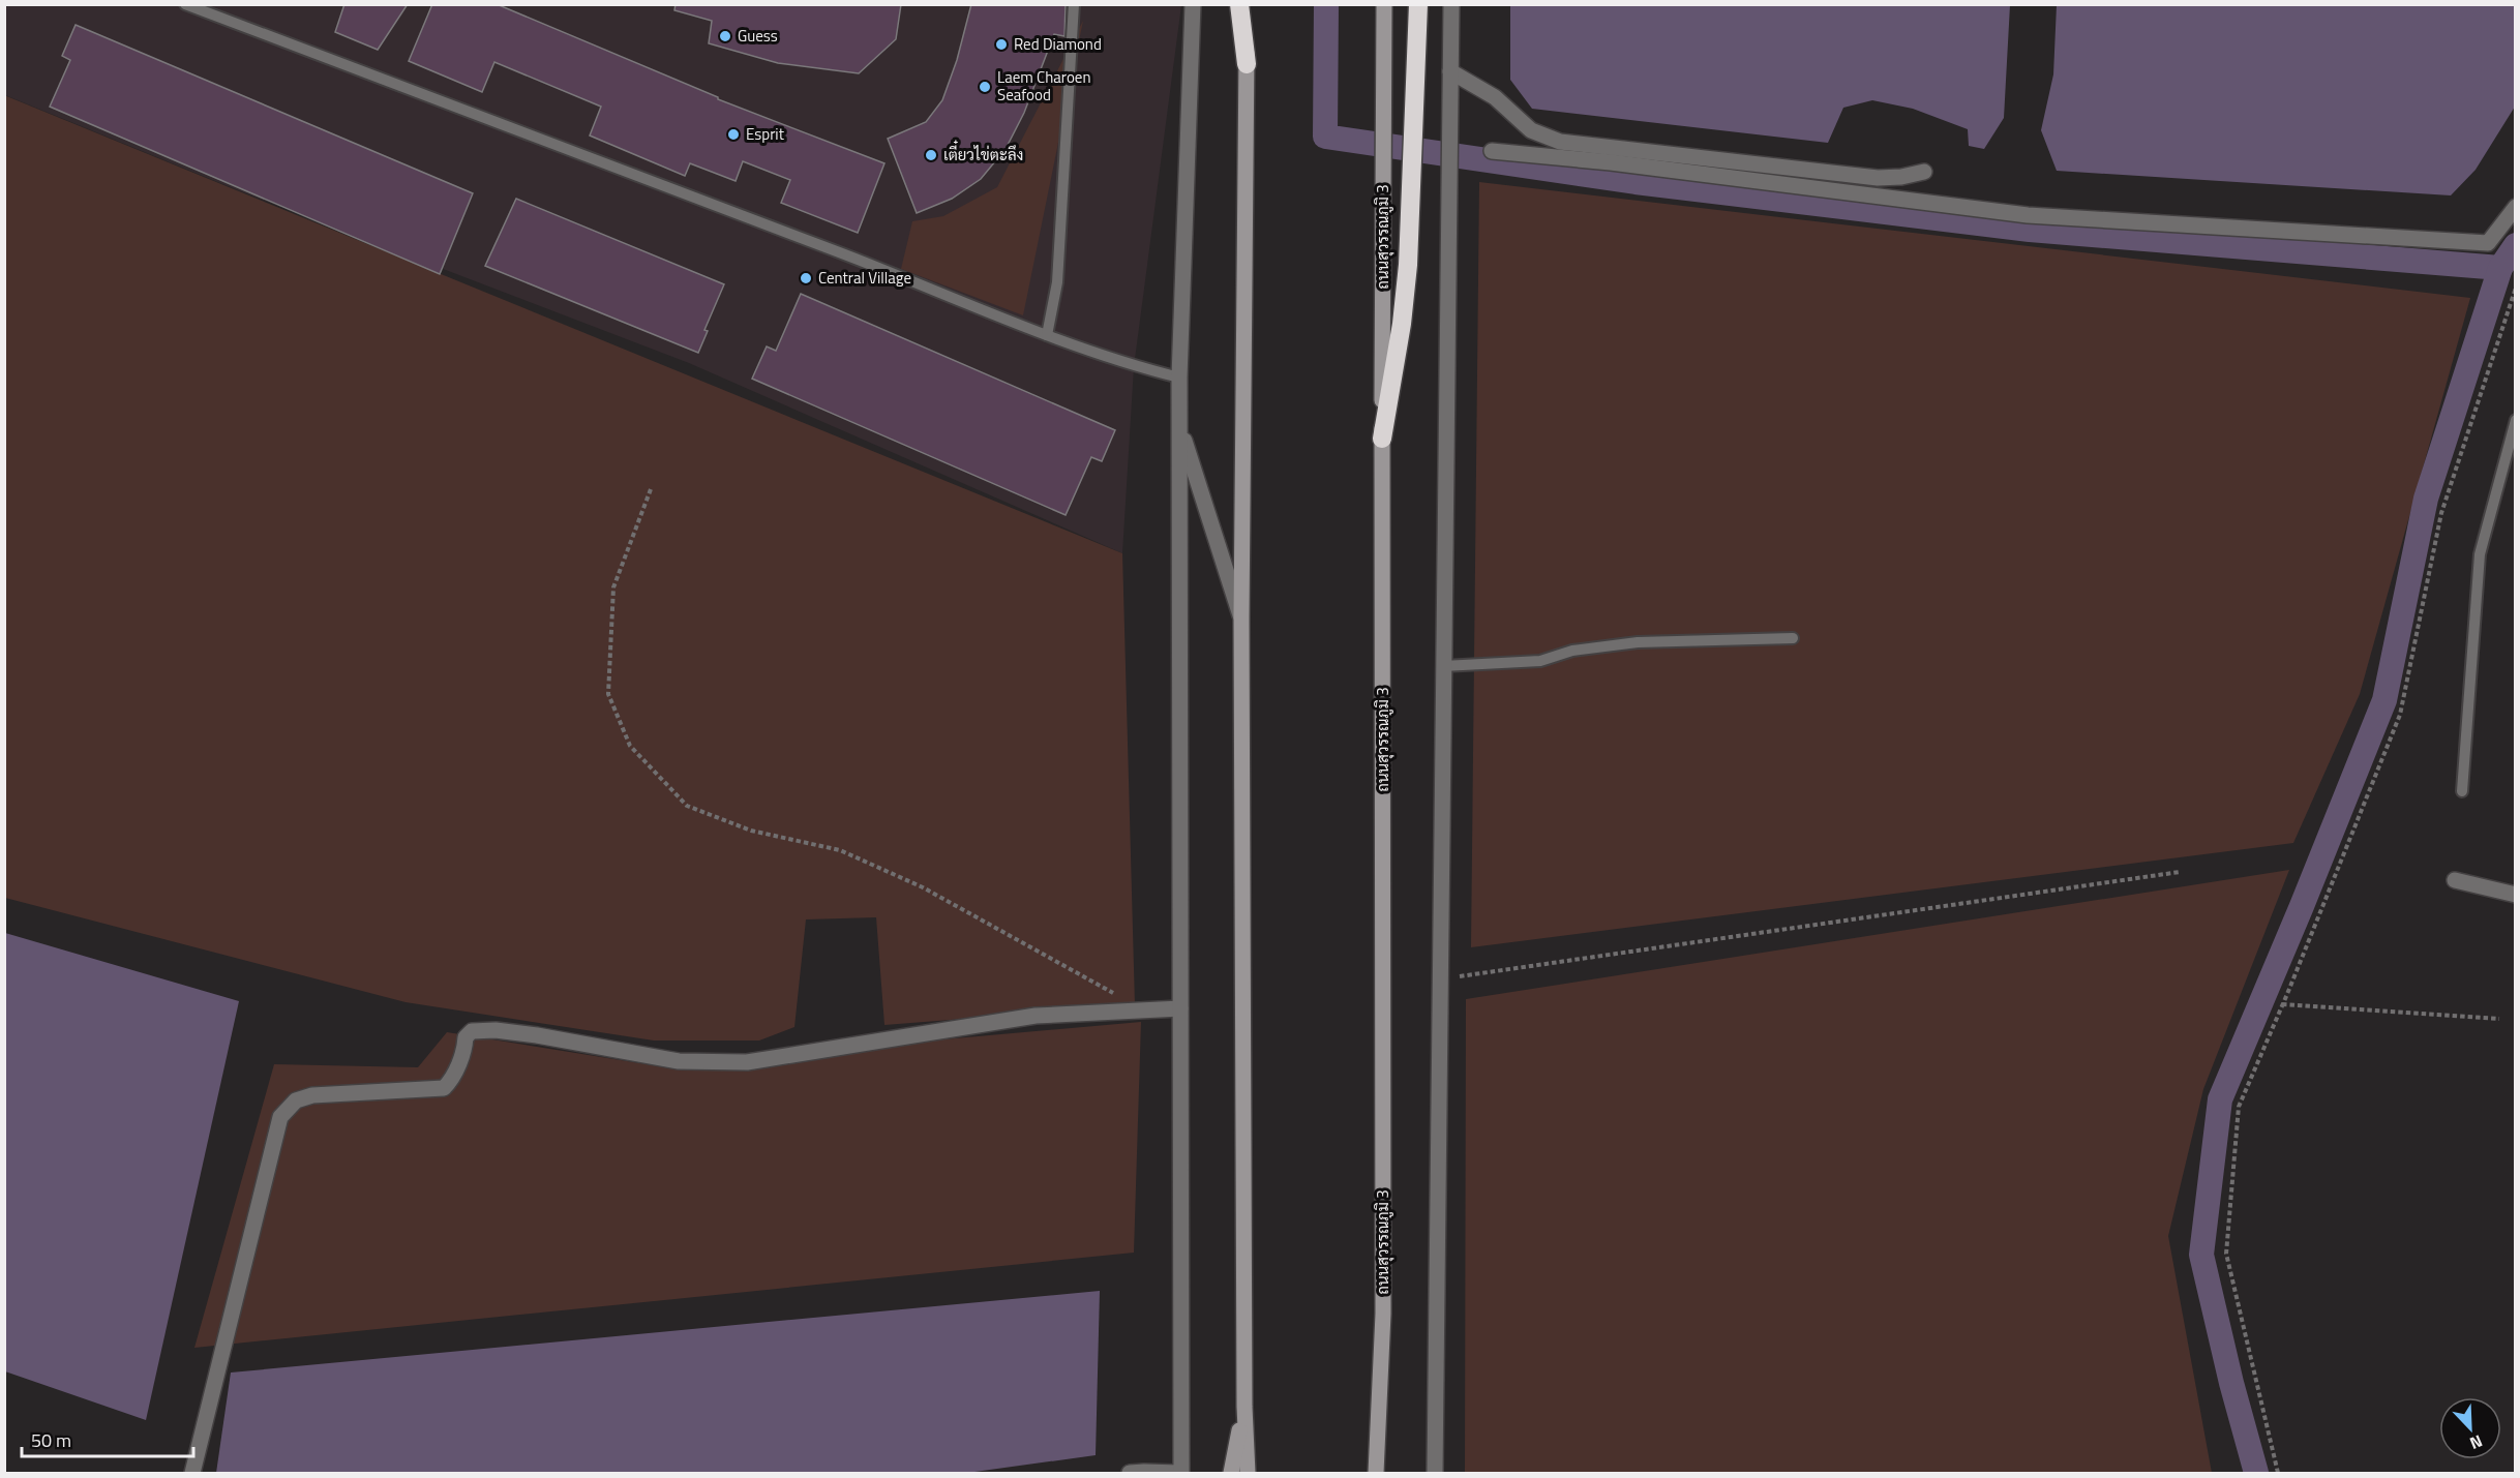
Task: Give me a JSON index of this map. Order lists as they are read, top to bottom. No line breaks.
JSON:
{"streets":{"main road":["ถนนสุวรรณภูมิ 3"]},"places":["Guess","Red Diamond","Laem Charoen Seafood","Esprit","เตี๋ยวไข่ตะลึง","Central Village"],"scale_bar":"50 m","north":"bottom right"}
